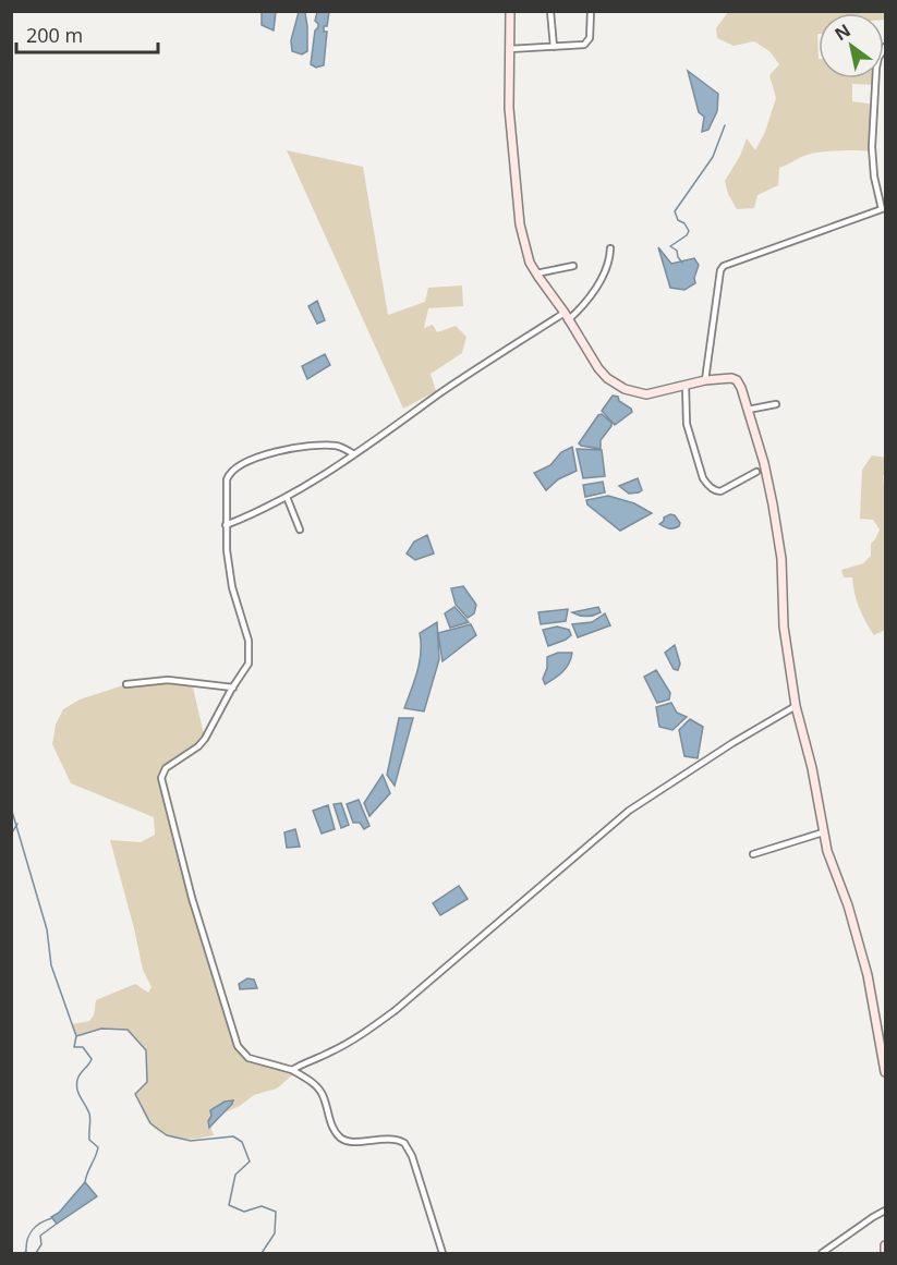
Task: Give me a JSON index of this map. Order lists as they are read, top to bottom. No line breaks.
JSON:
{"scale_bar":"200 m","north":"top left"}
